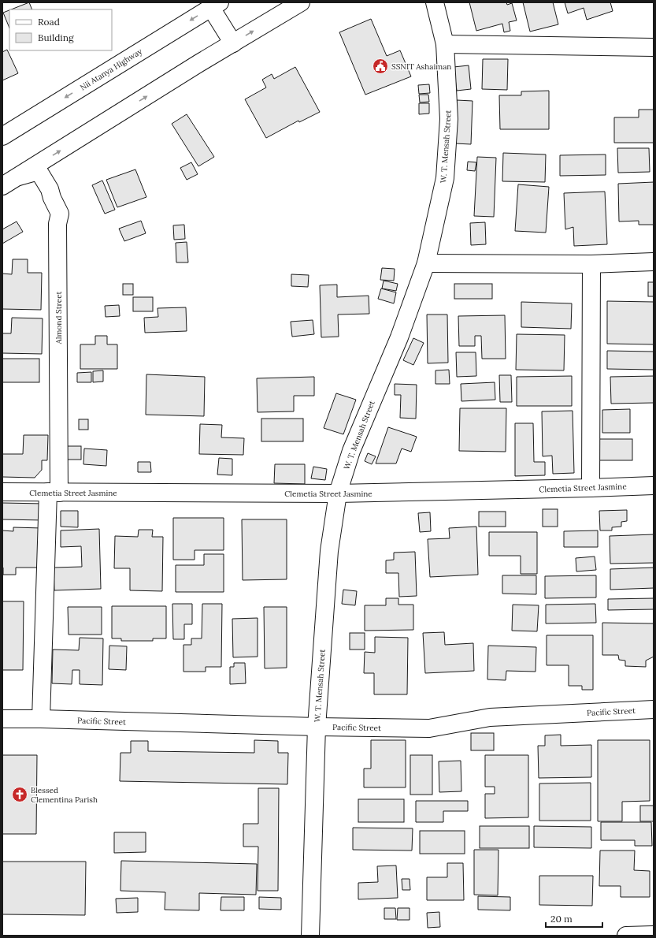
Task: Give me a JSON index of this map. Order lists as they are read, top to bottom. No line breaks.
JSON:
{"streets":{"street":["Nii Atanya Highway","W. T. Mensah Street","Almond Street","Clemetia Street Jasmine","Pacific Street"]},"crossings":[["W. T. Mensah Street","Clemetia Street Jasmine"],["W. T. Mensah Street","Pacific Street"],["Almond Street","Clemetia Street Jasmine"]],"places":{"public building":["SSNIT Ashaiman"],"church":["Blessed Clementina Parish"]},"legend":["Road","Building"],"scale_bar":"20 m"}
